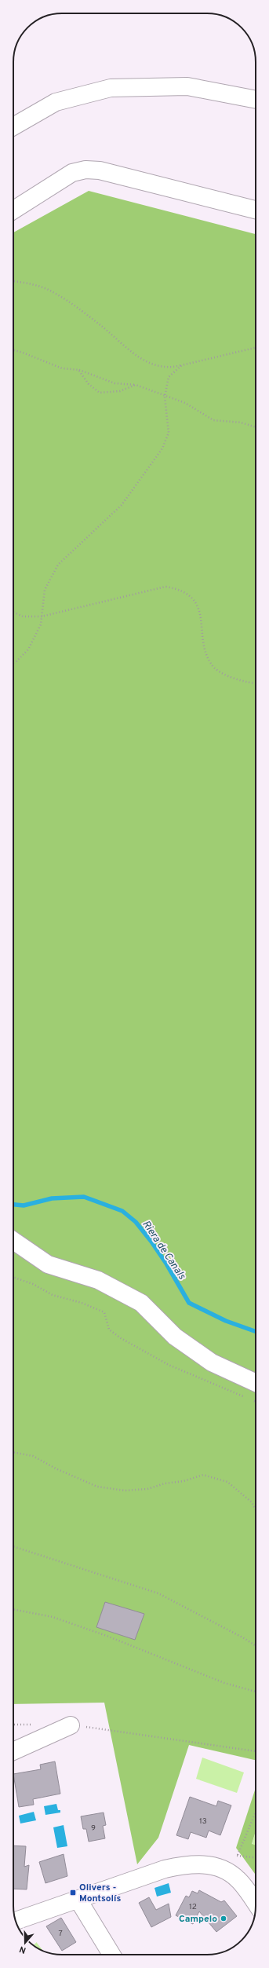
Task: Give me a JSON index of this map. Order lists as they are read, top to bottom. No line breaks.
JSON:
{"water":["Riera de Canals"],"places":{"transit":["Olivers - Montsolís"],"other":["Campelo"]},"house_numbers":["13","9","12","7"],"north":"bottom"}
